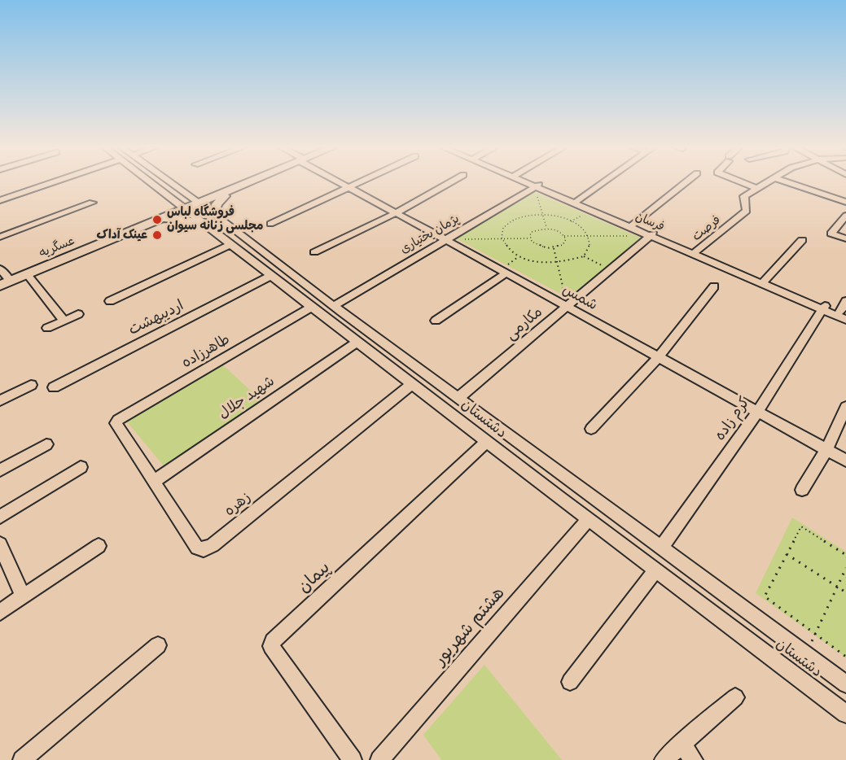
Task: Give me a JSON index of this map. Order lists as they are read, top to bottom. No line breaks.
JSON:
{"streets":{"main road":["عسگریه"],"street":["فرسان","فرصت","پژمان بختیاری","شمس","اردیبهشت","مکارمی","طاهرزاده","شهید جلال","دشتستان","کرم زاده","زهره","پیمان","هشتم شهریور"]},"crossings":[["فرسان","فرصت"],["فرسان","پژمان بختیاری"],["فرسان","مکارمی"],["فرسان","کرم زاده"],["پژمان بختیاری","شمس"],["پژمان بختیاری","دشتستان"],["عسگریه","دشتستان"],["شمس","مکارمی"],["شمس","کرم زاده"],["اردیبهشت","دشتستان"],["مکارمی","دشتستان"],["طاهرزاده","دشتستان"],["طاهرزاده","زهره"],["شهید جلال","دشتستان"],["شهید جلال","زهره"],["دشتستان","کرم زاده"],["دشتستان","زهره"],["دشتستان","پیمان"],["دشتستان","هشتم شهریور"]],"places":["فروشگاه لباس مجلسی زنانه سیوان","عینک آداک"]}
